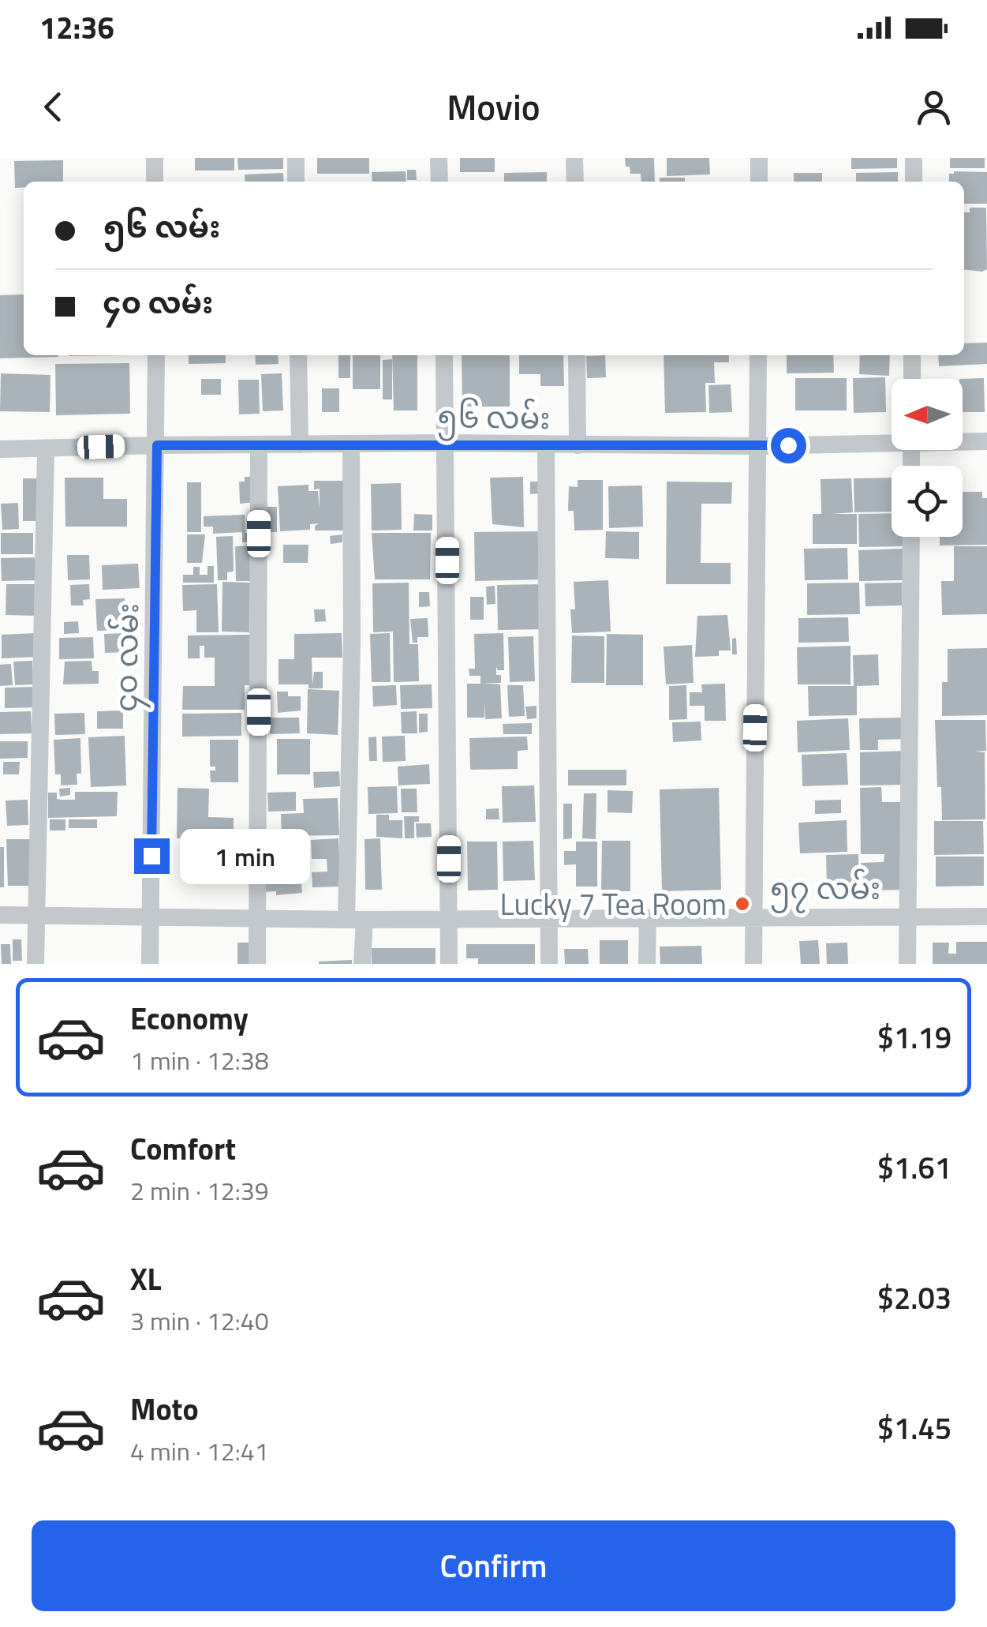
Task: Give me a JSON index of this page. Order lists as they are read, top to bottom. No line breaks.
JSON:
{"streets":{"street":["၅၆ လမ်း","၄၀ လမ်း","၅၇ လမ်း"]},"crossings":[["၅၆ လမ်း","၄၀ လမ်း"],["၄၀ လမ်း","၅၇ လမ်း"]],"places":["Lucky 7 Tea Room"],"north":"left","page":{"status":"12:36","header":"Movio","banner":["၅၆ လမ်း","၄၀ လမ်း"],"bubble":"1 min","list":[{"name":"Economy","note":"1 min · 12:38","value":"$1.19"},{"name":"Comfort","note":"2 min · 12:39","value":"$1.61"},{"name":"XL","note":"3 min · 12:40","value":"$2.03"},{"name":"Moto","note":"4 min · 12:41","value":"$1.45"}],"buttons":"Confirm"}}
